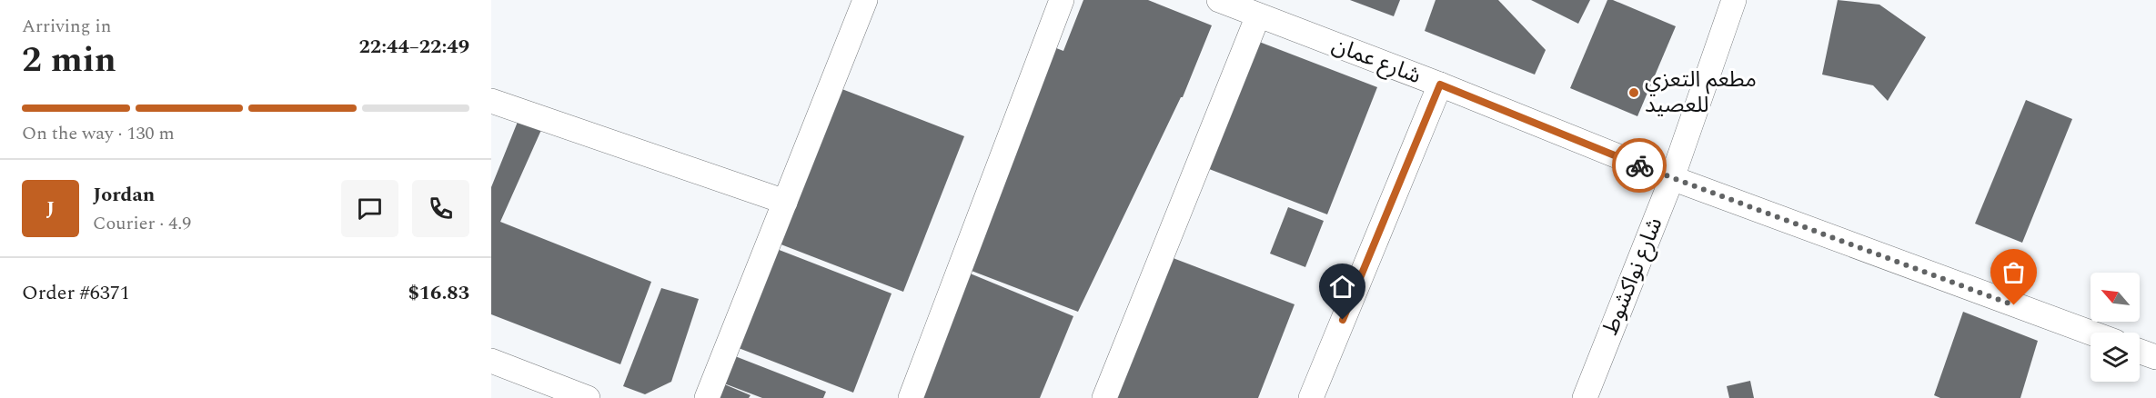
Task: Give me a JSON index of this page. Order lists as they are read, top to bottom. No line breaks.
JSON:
{"streets":{"street":["شارع عمان","شارع نواكشوط"]},"crossings":[["شارع عمان","شارع نواكشوط"]],"places":["مطعم التعزي للعصيد"],"north":"top left","page":{"heading":["2 min","Arriving in","22:44–22:49"],"panel":["Jordan","Courier · 4.9","Order #6371","$16.83"],"bar":"On the way · 130 m","round":"J"}}
